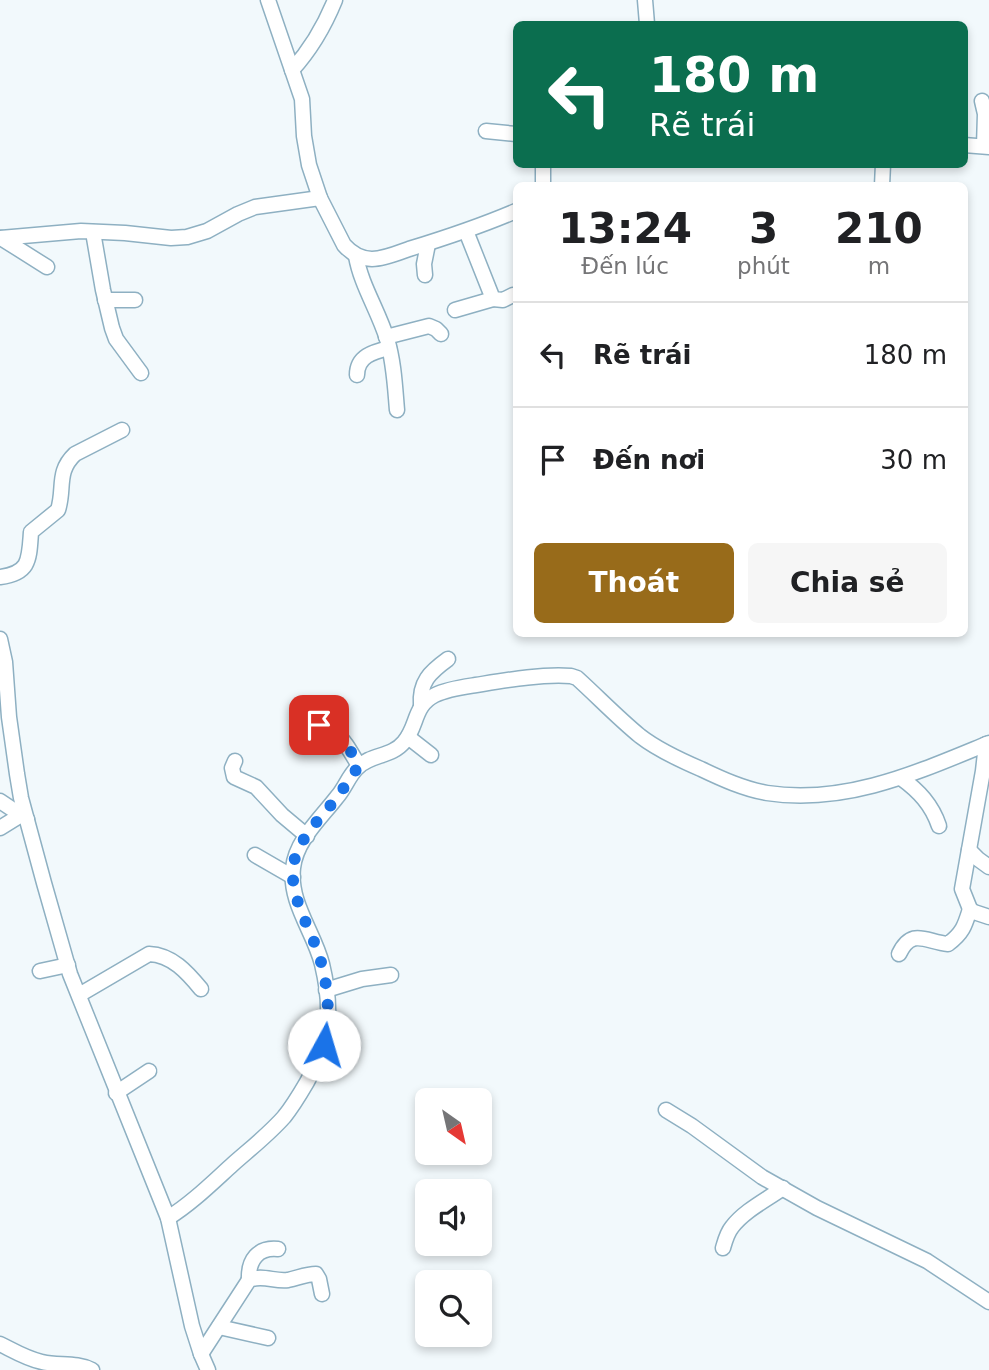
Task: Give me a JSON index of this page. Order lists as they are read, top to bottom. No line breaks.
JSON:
{"north":"bottom right","page":{"turn":["180 m","Rẽ trái"],"eta":["13:24","Đến lúc","3","phút","210","m"],"list":[{"name":"Rẽ trái","value":"180 m"},{"name":"Đến nơi","value":"30 m"}],"buttons":["Thoát","Chia sẻ"]}}
